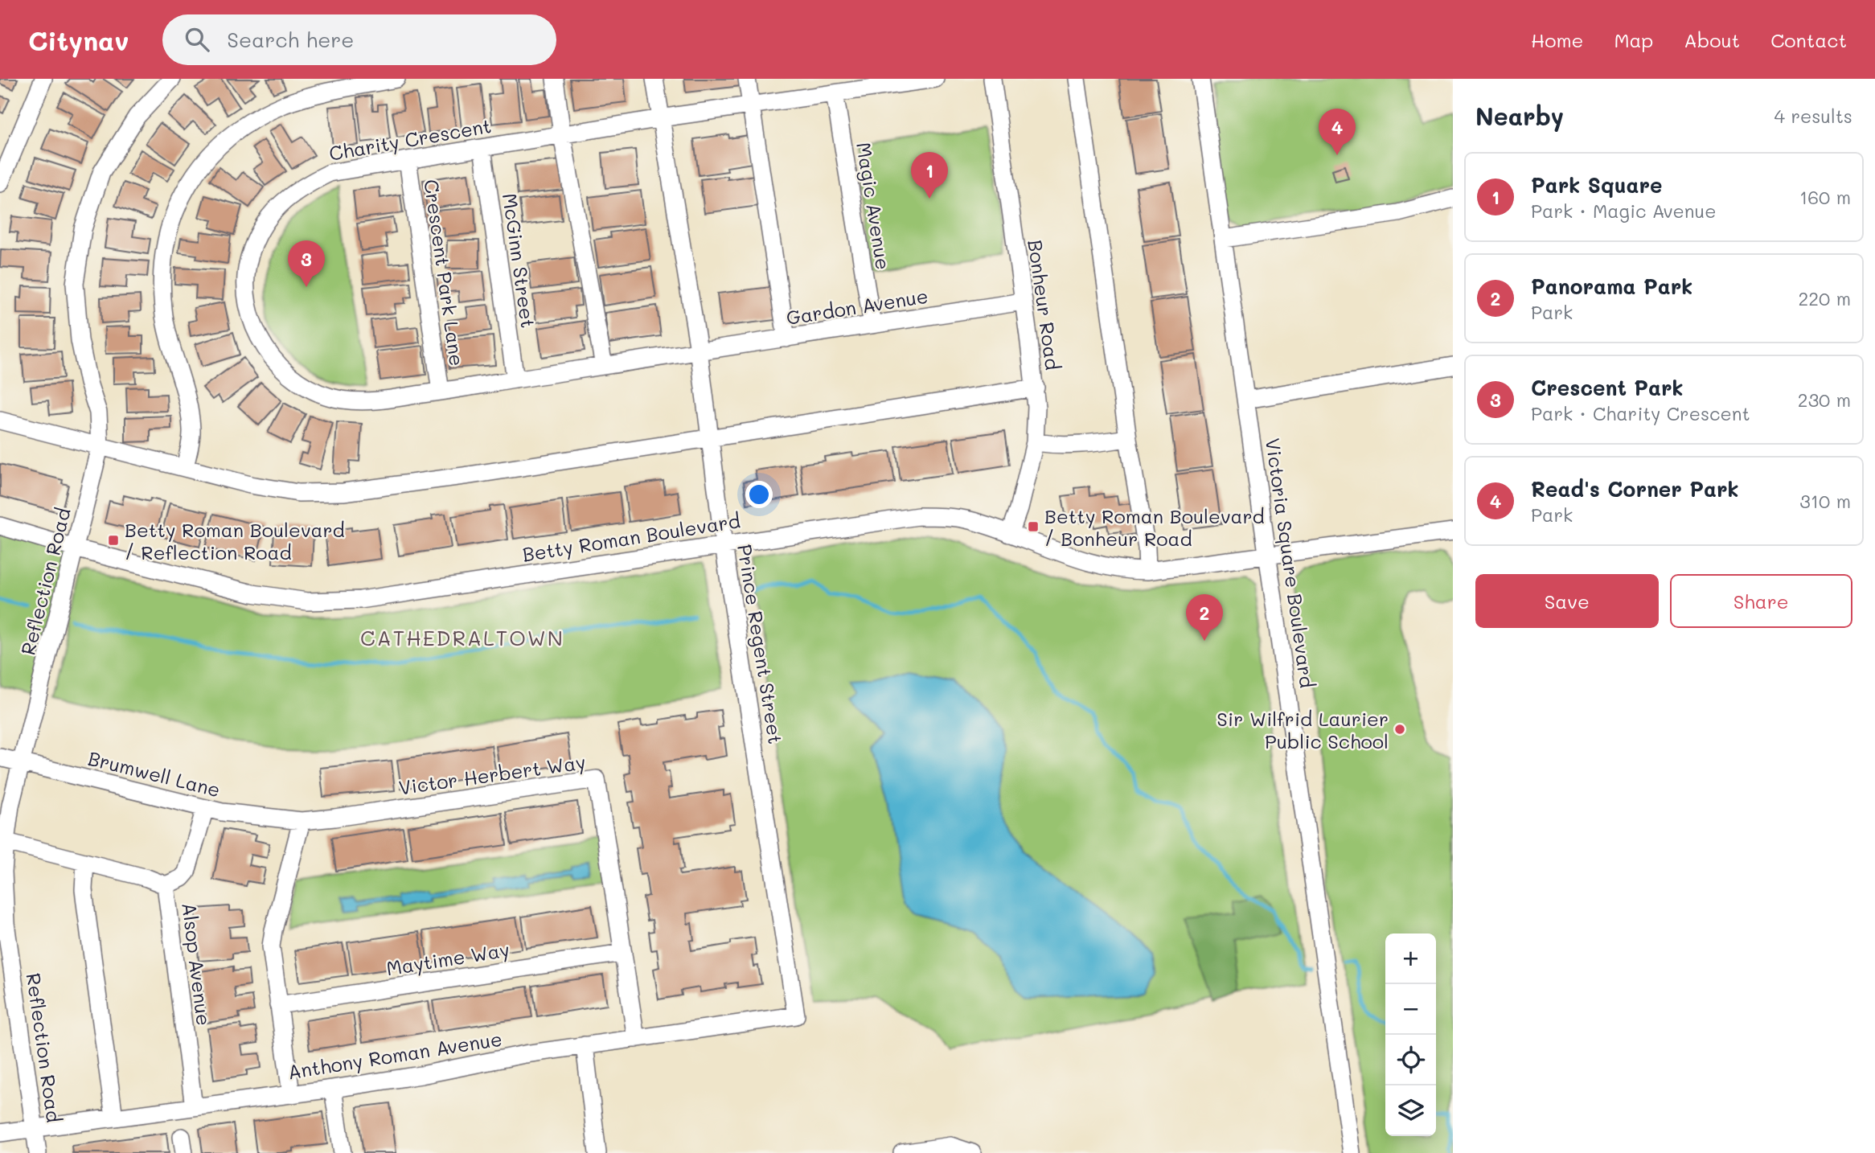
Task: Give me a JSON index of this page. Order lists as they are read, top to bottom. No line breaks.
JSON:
{"streets":{"street":["Charity Crescent","Magic Avenue","McGinn Street","Crescent Park Lane","Bonheur Road","Gardon Avenue","Betty Roman Boulevard","Victoria Square Boulevard","Reflection Road","Prince Regent Street","Brumwell Lane","Victor Herbert Way","Maytime Way","Alsop Avenue","Anthony Roman Avenue"]},"crossings":[["Charity Crescent","Magic Avenue"],["Charity Crescent","McGinn Street"],["Charity Crescent","Crescent Park Lane"],["Charity Crescent","Gardon Avenue"],["Charity Crescent","Prince Regent Street"],["Magic Avenue","Gardon Avenue"],["Bonheur Road","Gardon Avenue"],["Bonheur Road","Betty Roman Boulevard"],["Gardon Avenue","Prince Regent Street"],["Betty Roman Boulevard","Victoria Square Boulevard"],["Betty Roman Boulevard","Reflection Road"],["Betty Roman Boulevard","Prince Regent Street"],["Reflection Road","Brumwell Lane"],["Reflection Road","Anthony Roman Avenue"],["Prince Regent Street","Anthony Roman Avenue"],["Brumwell Lane","Victor Herbert Way"],["Brumwell Lane","Alsop Avenue"],["Victor Herbert Way","Maytime Way"],["Victor Herbert Way","Anthony Roman Avenue"],["Alsop Avenue","Anthony Roman Avenue"]],"districts":["CATHEDRALTOWN"],"places":{"transit":["Betty Roman Boulevard / Bonheur Road","Betty Roman Boulevard / Reflection Road"],"other":["Sir Wilfrid Laurier Public School"]},"page":{"header":"Citynav","search":"Search here","nav":["Home","Map","About","Contact"],"heading":["Nearby","4 results"],"pins":["4","1","3","2"],"list":[{"mark":"1","name":"Park Square","note":"Park · Magic Avenue","value":"160 m"},{"mark":"2","name":"Panorama Park","note":"Park","value":"220 m"},{"mark":"3","name":"Crescent Park","note":"Park · Charity Crescent","value":"230 m"},{"mark":"4","name":"Read's Corner Park","note":"Park","value":"310 m"}],"buttons":["Save","Share"],"map_buttons":["+","−"]}}
